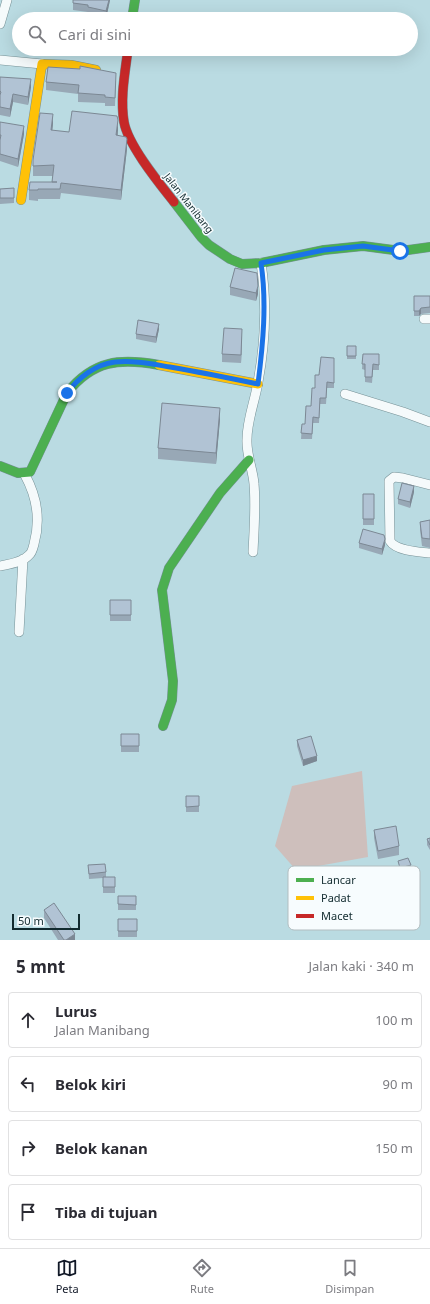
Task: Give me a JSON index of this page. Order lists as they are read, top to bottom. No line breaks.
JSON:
{"streets":{"street":["Jalan Manibang"]},"legend":["Lancar","Padat","Macet"],"scale_bar":"50 m","page":{"search":"Cari di sini","scale":"50 m","heading":["5 mnt","Jalan kaki · 340 m"],"list":[["Lurus","Jalan Manibang","100 m"],["Belok kiri","90 m"],["Belok kanan","150 m"],"Tiba di tujuan"],"nav":["Peta","Rute","Disimpan"]}}
